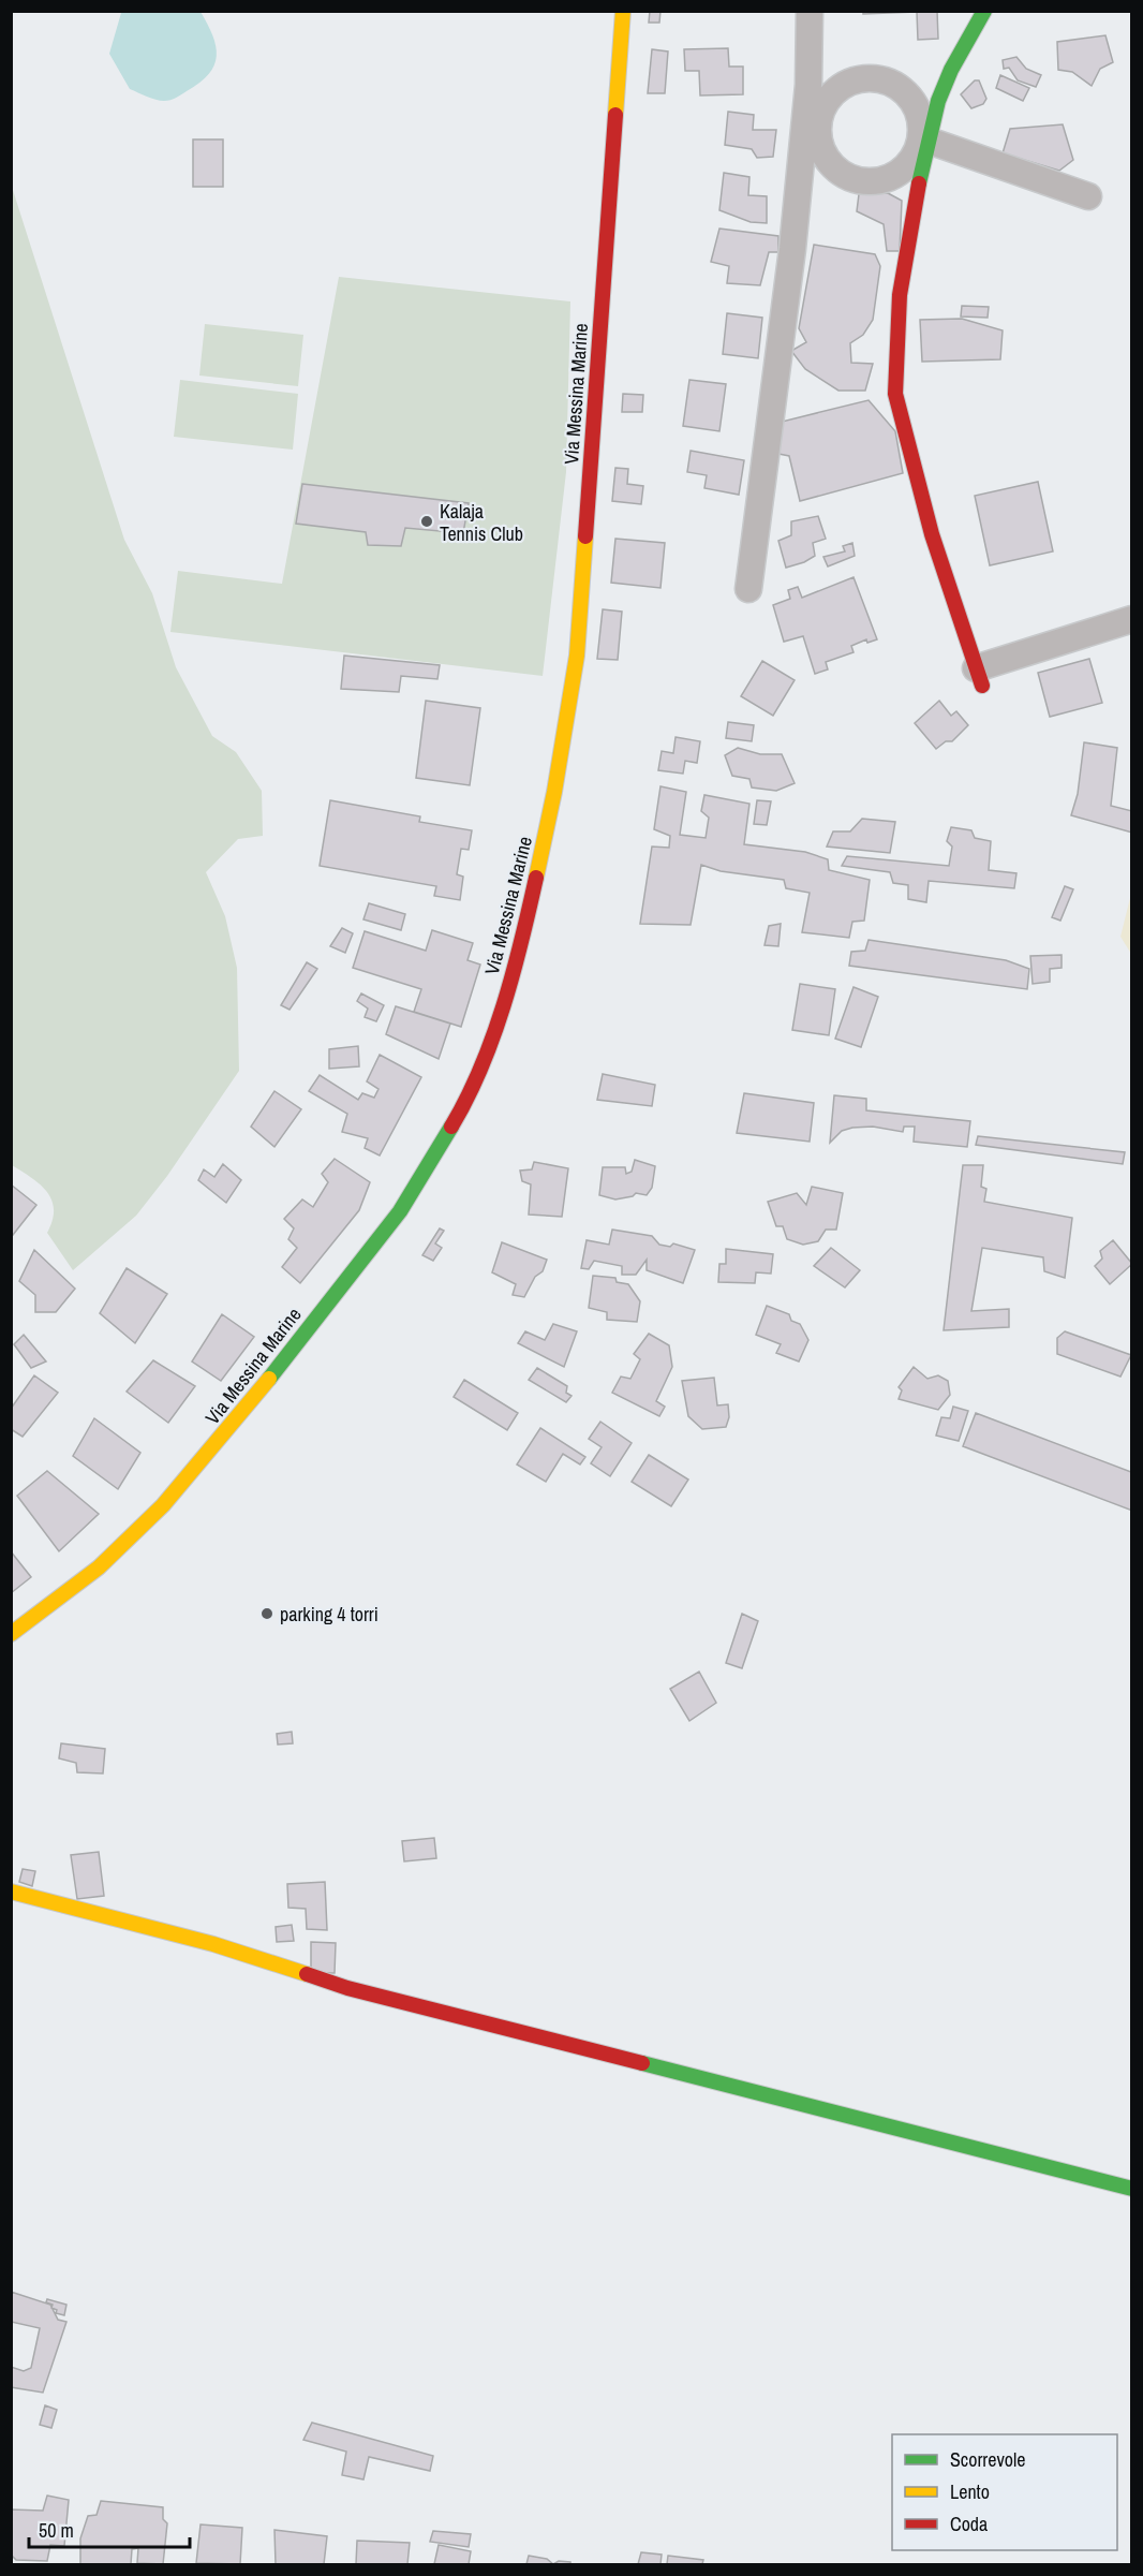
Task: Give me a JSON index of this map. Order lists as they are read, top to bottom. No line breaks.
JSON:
{"streets":{"street":["Via Messina Marine"]},"places":["Kalaja Tennis Club","parking 4 torri"],"legend":["Scorrevole","Lento","Coda"],"scale_bar":"50 m"}
